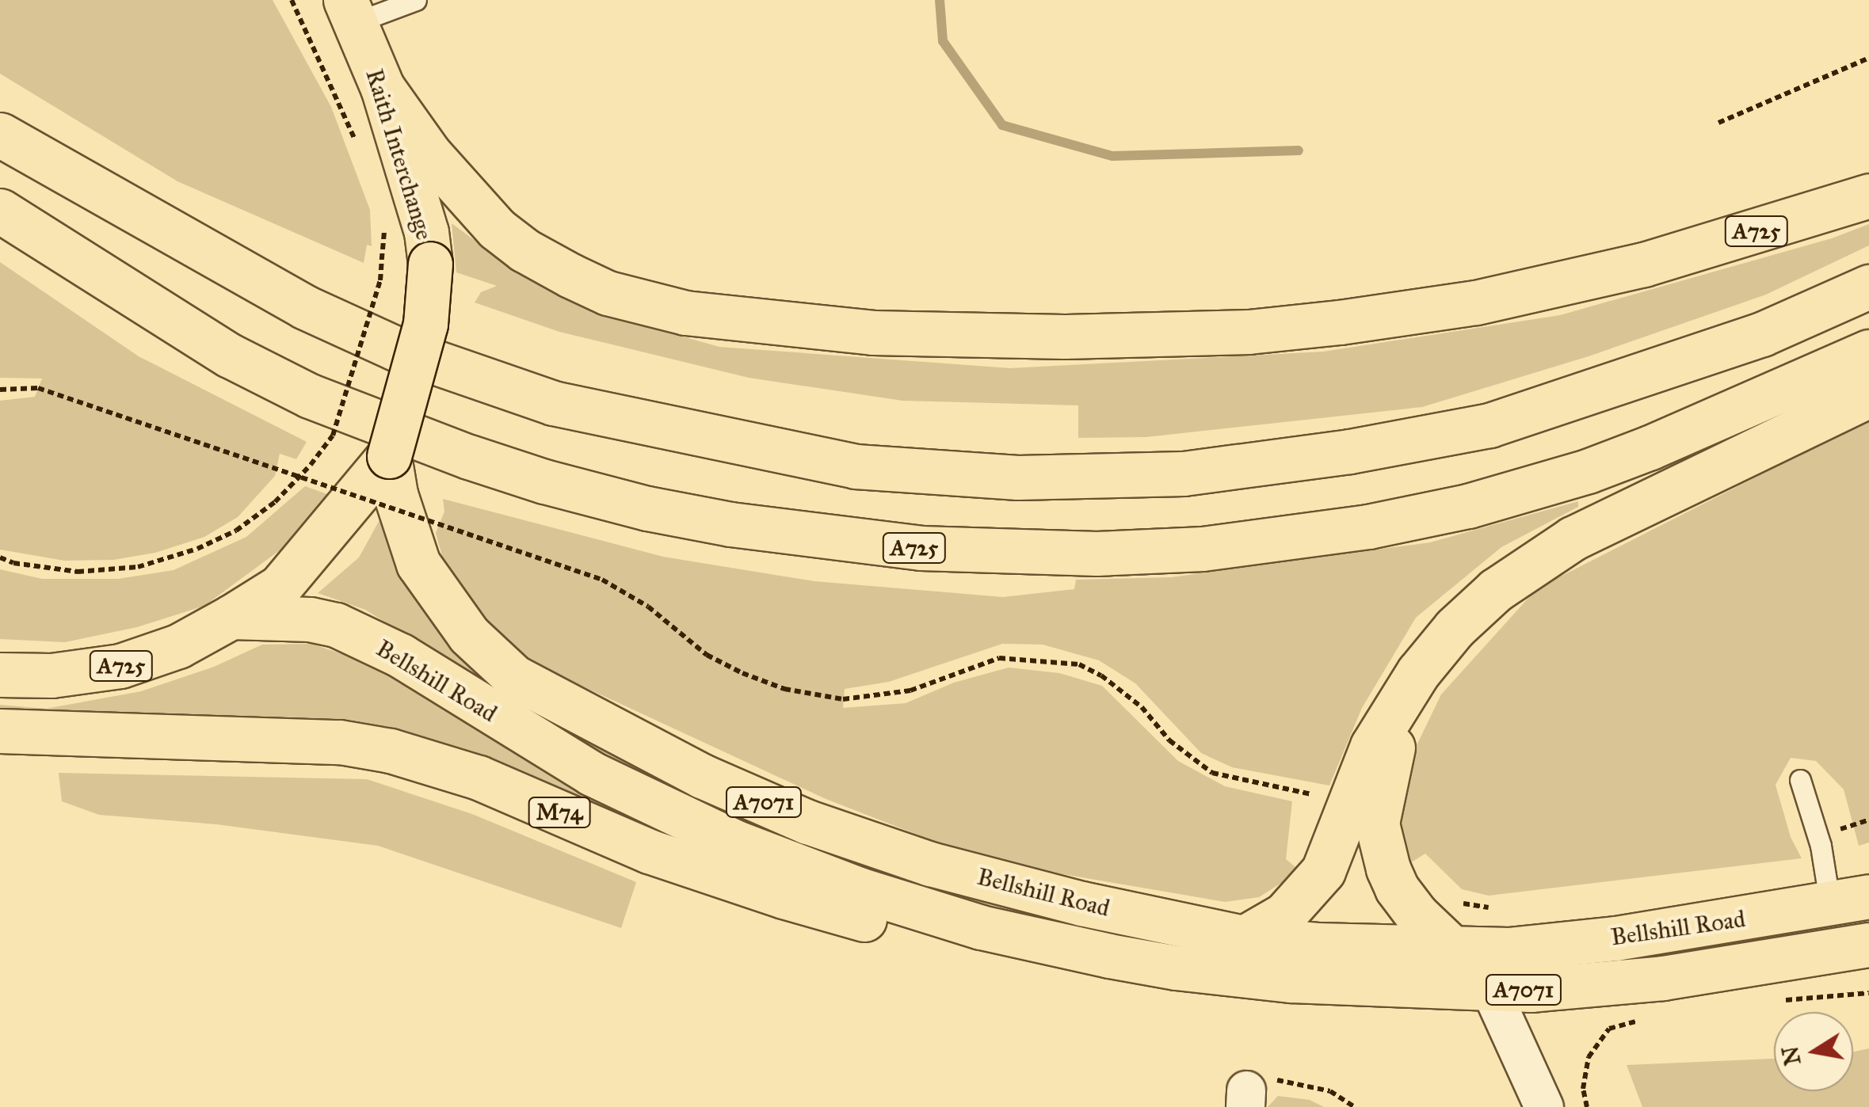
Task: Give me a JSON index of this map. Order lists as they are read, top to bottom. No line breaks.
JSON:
{"streets":{"highway":["Raith Interchange","A725","Bellshill Road","A7071","M74"]},"crossings":[["Raith Interchange","A725"],["Raith Interchange","Bellshill Road"],["Bellshill Road","A7071"],["Bellshill Road","M74"]],"north":"left"}
